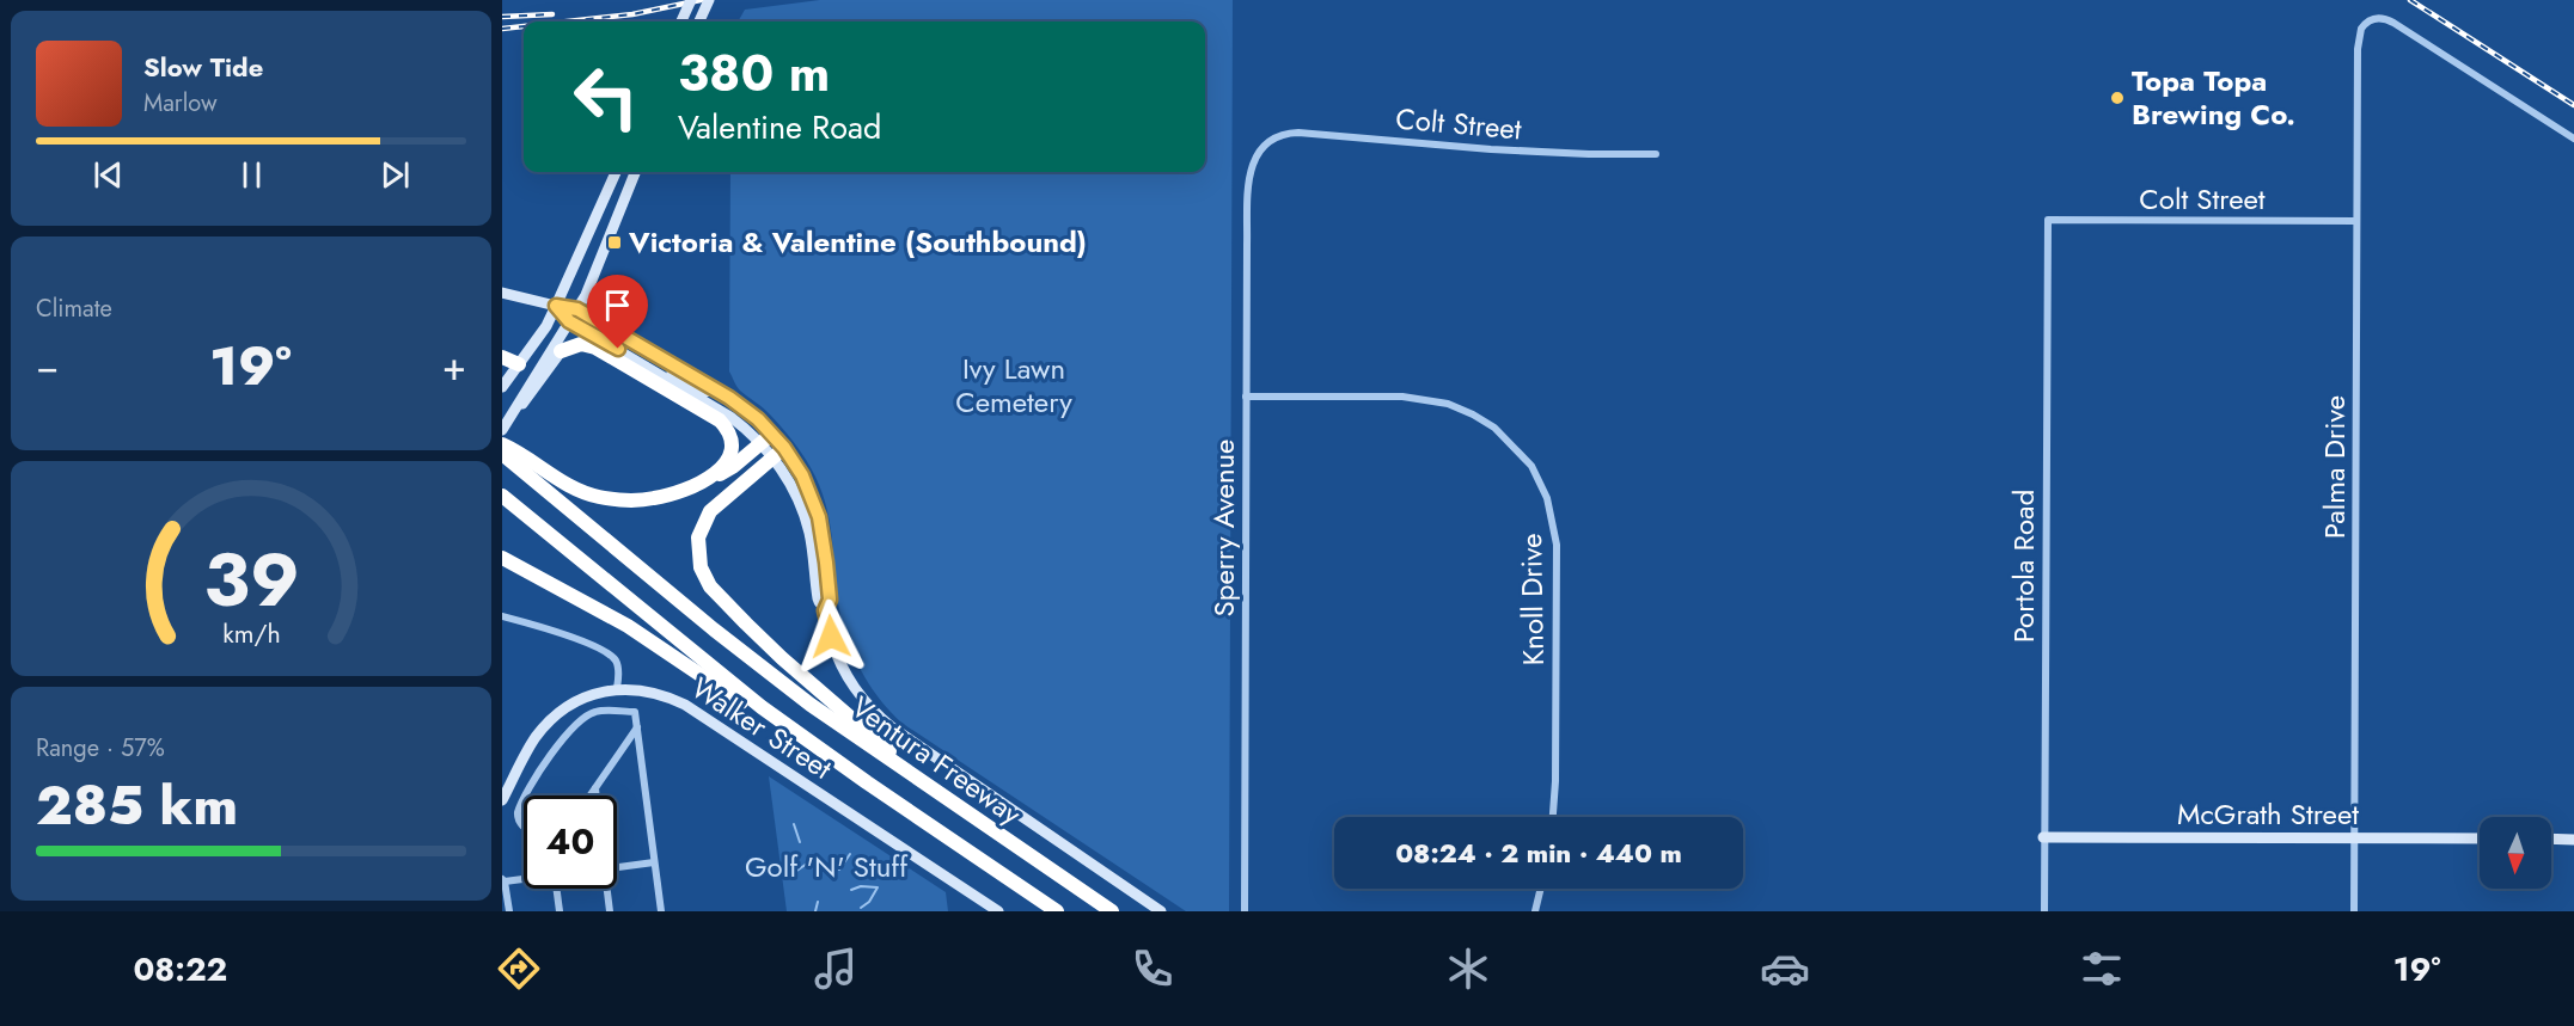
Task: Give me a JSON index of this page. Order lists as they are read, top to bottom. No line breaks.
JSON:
{"streets":{"highway":["Ventura Freeway"],"street":["Colt Street","Palma Drive","Sperry Avenue","Portola Road","Knoll Drive","Walker Street","McGrath Street"]},"crossings":[["Colt Street","Palma Drive"],["Colt Street","Sperry Avenue"],["Colt Street","Portola Road"],["Palma Drive","McGrath Street"],["Sperry Avenue","Knoll Drive"],["Portola Road","McGrath Street"]],"parks":["Ivy Lawn Cemetery","Golf 'N' Stuff"],"places":{"other":["Topa Topa Brewing Co."],"transit":["Victoria & Valentine (Southbound)"]},"north":"bottom","page":{"turn":["380 m","Valentine Road"],"song":["Slow Tide","Marlow"],"tile":["Climate",["Range · 57%","285 km"]],"heat":["−","19°","+"],"limit":"40","trip":"08:24 · 2 min · 440 m","tabs":["08:22","19°"],"gauge":["39","km/h"]}}
